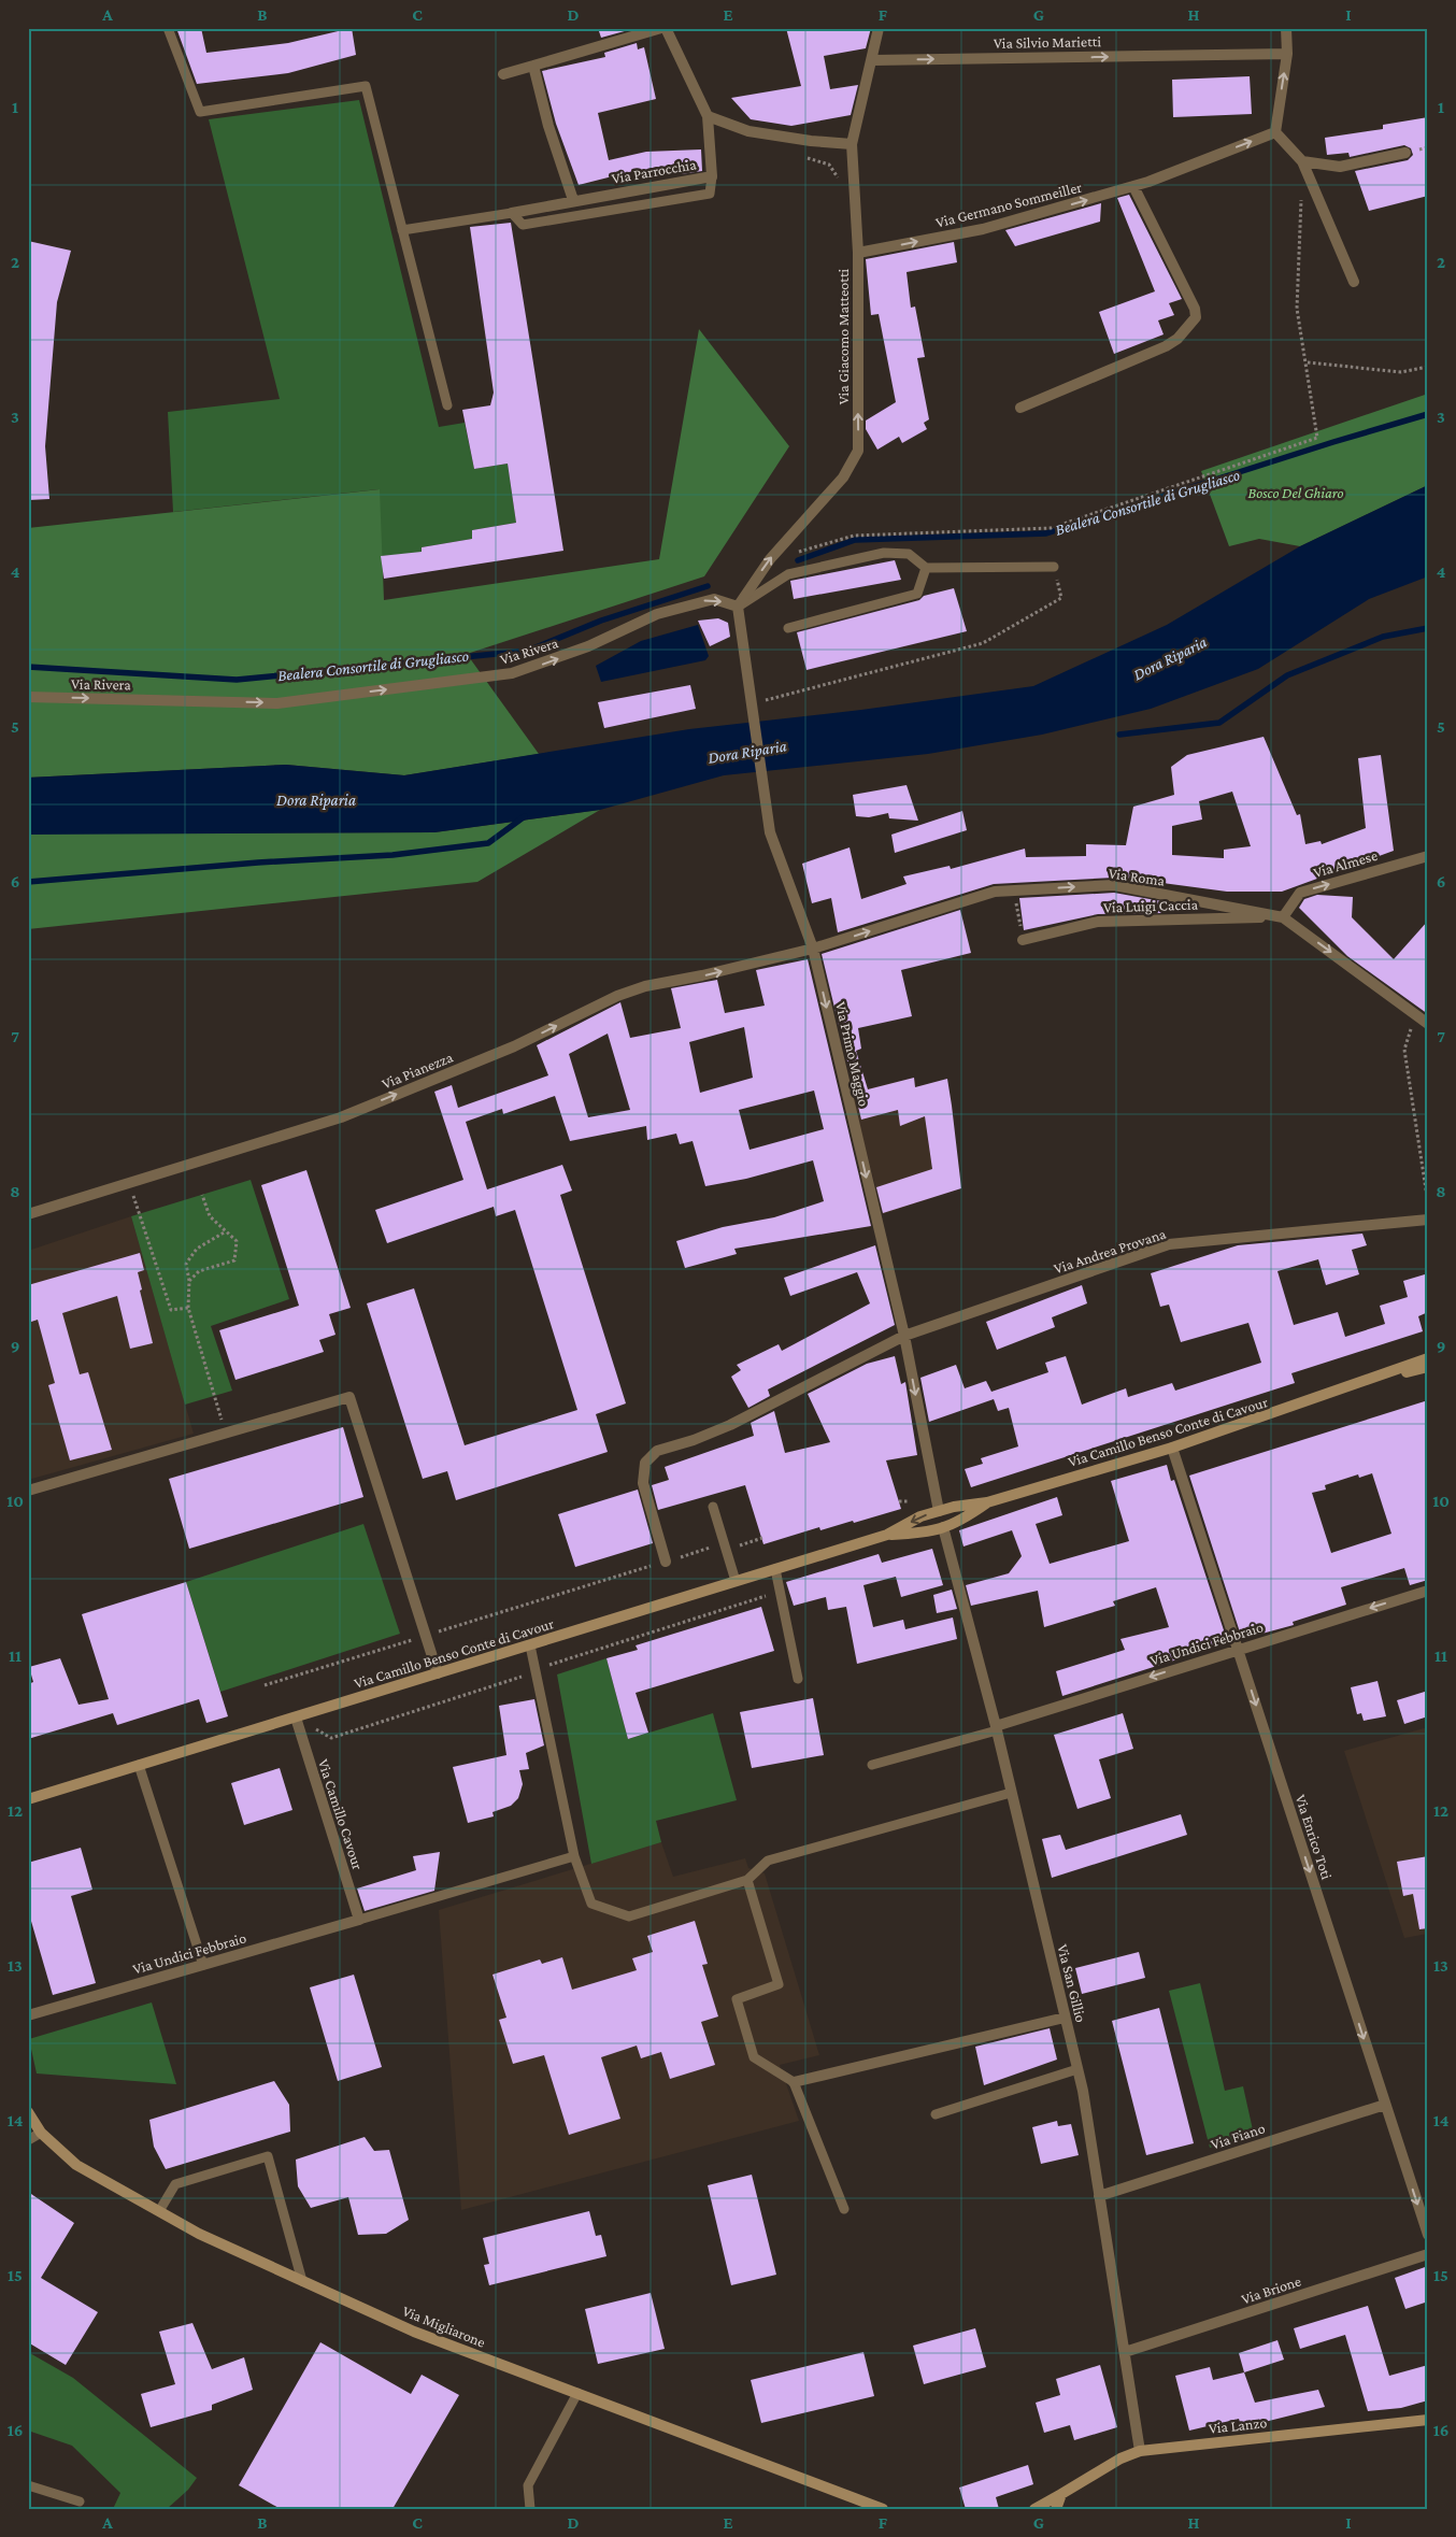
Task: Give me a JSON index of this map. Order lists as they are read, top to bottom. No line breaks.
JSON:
{"streets":{"main road":["Via Camillo Benso Conte di Cavour","Via Migliarone","Via Lanzo"],"street":["Via Silvio Marietti","Via Parrocchia","Via Germano Sommeiller","Via Giacomo Matteotti","Via Rivera","Via Almese","Via Roma","Via Luigi Caccia","Via Primo Maggio","Via Pianezza","Via Andrea Provana","Via Undici Febbraio","Via Camillo Cavour","Via Enrico Toti","Via San Gillio","Via Fiano","Via Brione"]},"crossings":[["Via Silvio Marietti","Via Giacomo Matteotti"],["Via Germano Sommeiller","Via Giacomo Matteotti"],["Via Giacomo Matteotti","Via Rivera"],["Via Giacomo Matteotti","Via Primo Maggio"],["Via Rivera","Via Primo Maggio"],["Via Almese","Via Roma"],["Via Almese","Via Luigi Caccia"],["Via Roma","Via Luigi Caccia"],["Via Roma","Via Primo Maggio"],["Via Roma","Via Pianezza"],["Via Primo Maggio","Via Pianezza"],["Via Primo Maggio","Via Andrea Provana"],["Via Primo Maggio","Via Camillo Benso Conte di Cavour"],["Via Camillo Benso Conte di Cavour","Via Camillo Cavour"],["Via Camillo Benso Conte di Cavour","Via Enrico Toti"],["Via Camillo Benso Conte di Cavour","Via San Gillio"],["Via Undici Febbraio","Via Camillo Cavour"],["Via Undici Febbraio","Via Enrico Toti"],["Via Undici Febbraio","Via San Gillio"],["Via Enrico Toti","Via Fiano"],["Via San Gillio","Via Fiano"],["Via San Gillio","Via Brione"],["Via San Gillio","Via Lanzo"]],"one_way":["Via Silvio Marietti","Via Germano Sommeiller","Via Giacomo Matteotti","Via Rivera","Via Almese","Via Roma","Via Primo Maggio","Via Pianezza","Via Undici Febbraio","Via Enrico Toti"],"water":["Bealera Consortile di Grugliasco","Dora Riparia"],"parks":["Bosco Del Ghiaro"],"grid":{"columns":["A","B","C","D","E","F","G","H","I"],"rows":["1","2","3","4","5","6","7","8","9","10","11","12","13","14","15","16"]}}
